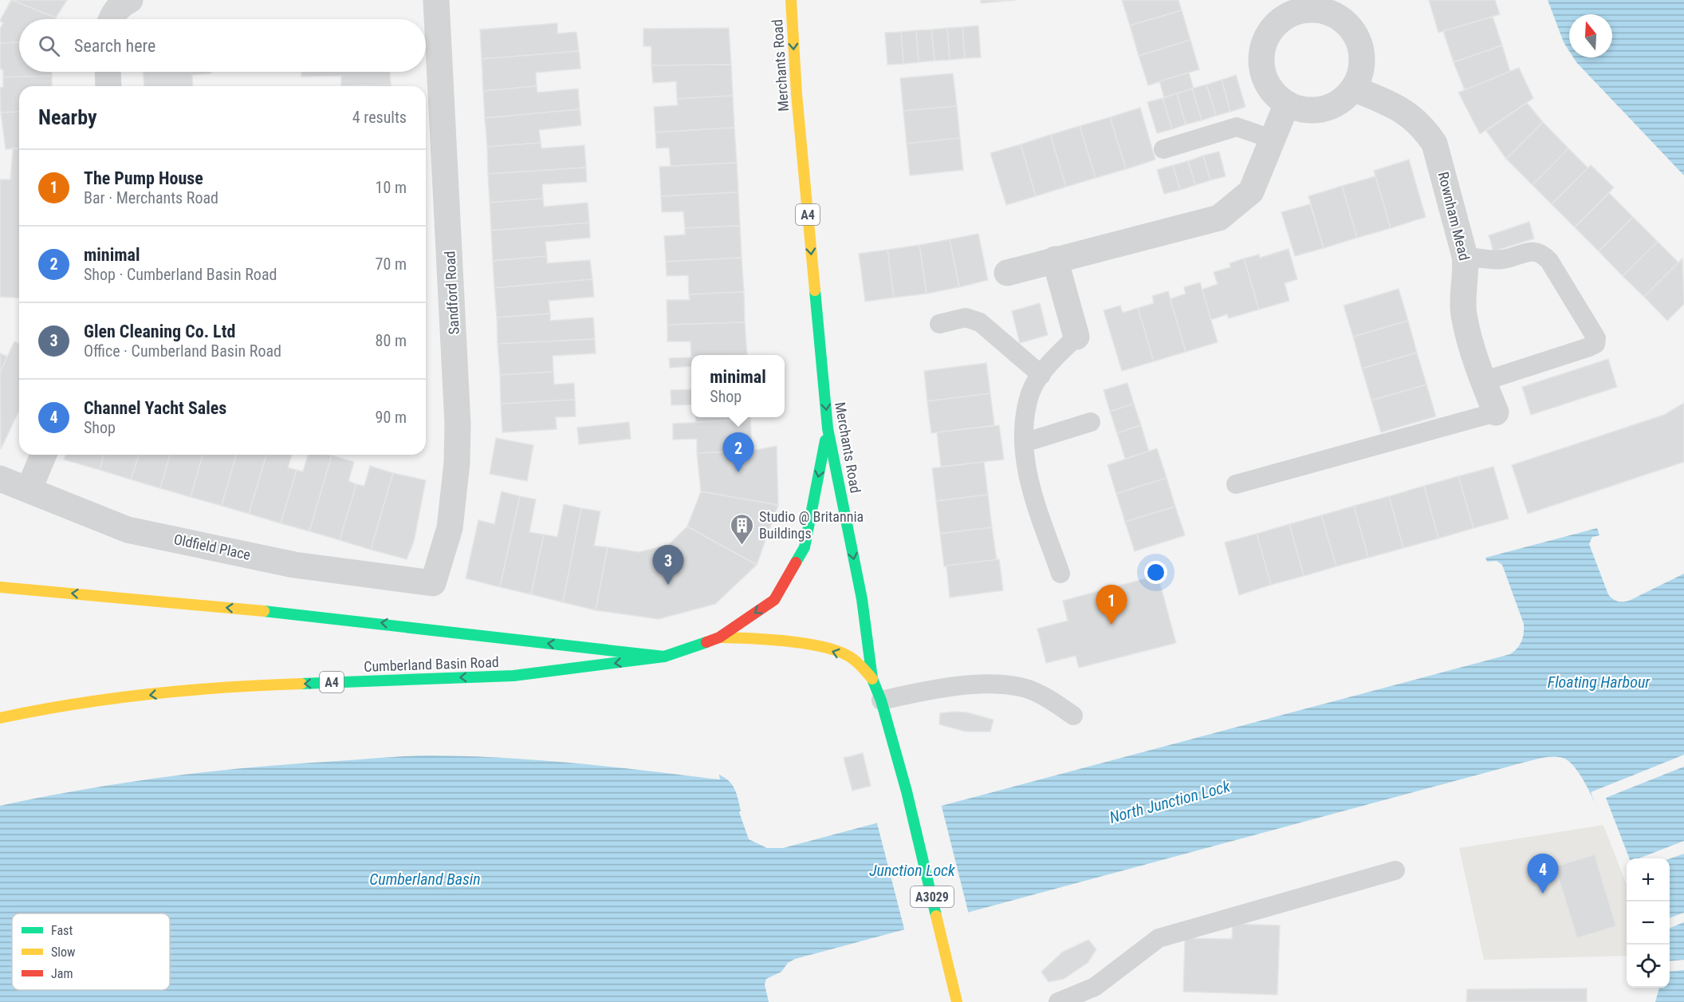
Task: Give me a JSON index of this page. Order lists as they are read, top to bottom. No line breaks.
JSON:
{"streets":{"main road":["Merchants Road","A4","Cumberland Basin Road","A3029"],"street":["Rownham Mead","Sandford Road","Oldfield Place"]},"crossings":[["Merchants Road","Cumberland Basin Road"],["Sandford Road","Oldfield Place"]],"one_way":["Merchants Road"],"water":["Floating Harbour","North Junction Lock","Junction Lock","Cumberland Basin"],"places":{"building":["Studio @ Britannia Buildings"]},"legend":["Fast","Slow","Jam"],"north":"top","page":{"search":"Search here","heading":["Nearby","4 results"],"list":[{"mark":"1","name":"The Pump House","note":"Bar · Merchants Road","value":"10 m"},{"mark":"2","name":"minimal","note":"Shop · Cumberland Basin Road","value":"70 m"},{"mark":"3","name":"Glen Cleaning Co. Ltd","note":"Office · Cumberland Basin Road","value":"80 m"},{"mark":"4","name":"Channel Yacht Sales","note":"Shop","value":"90 m"}],"popup":["minimal","Shop"],"pins":["2","3","1","4"],"map_buttons":["+","−"]}}
